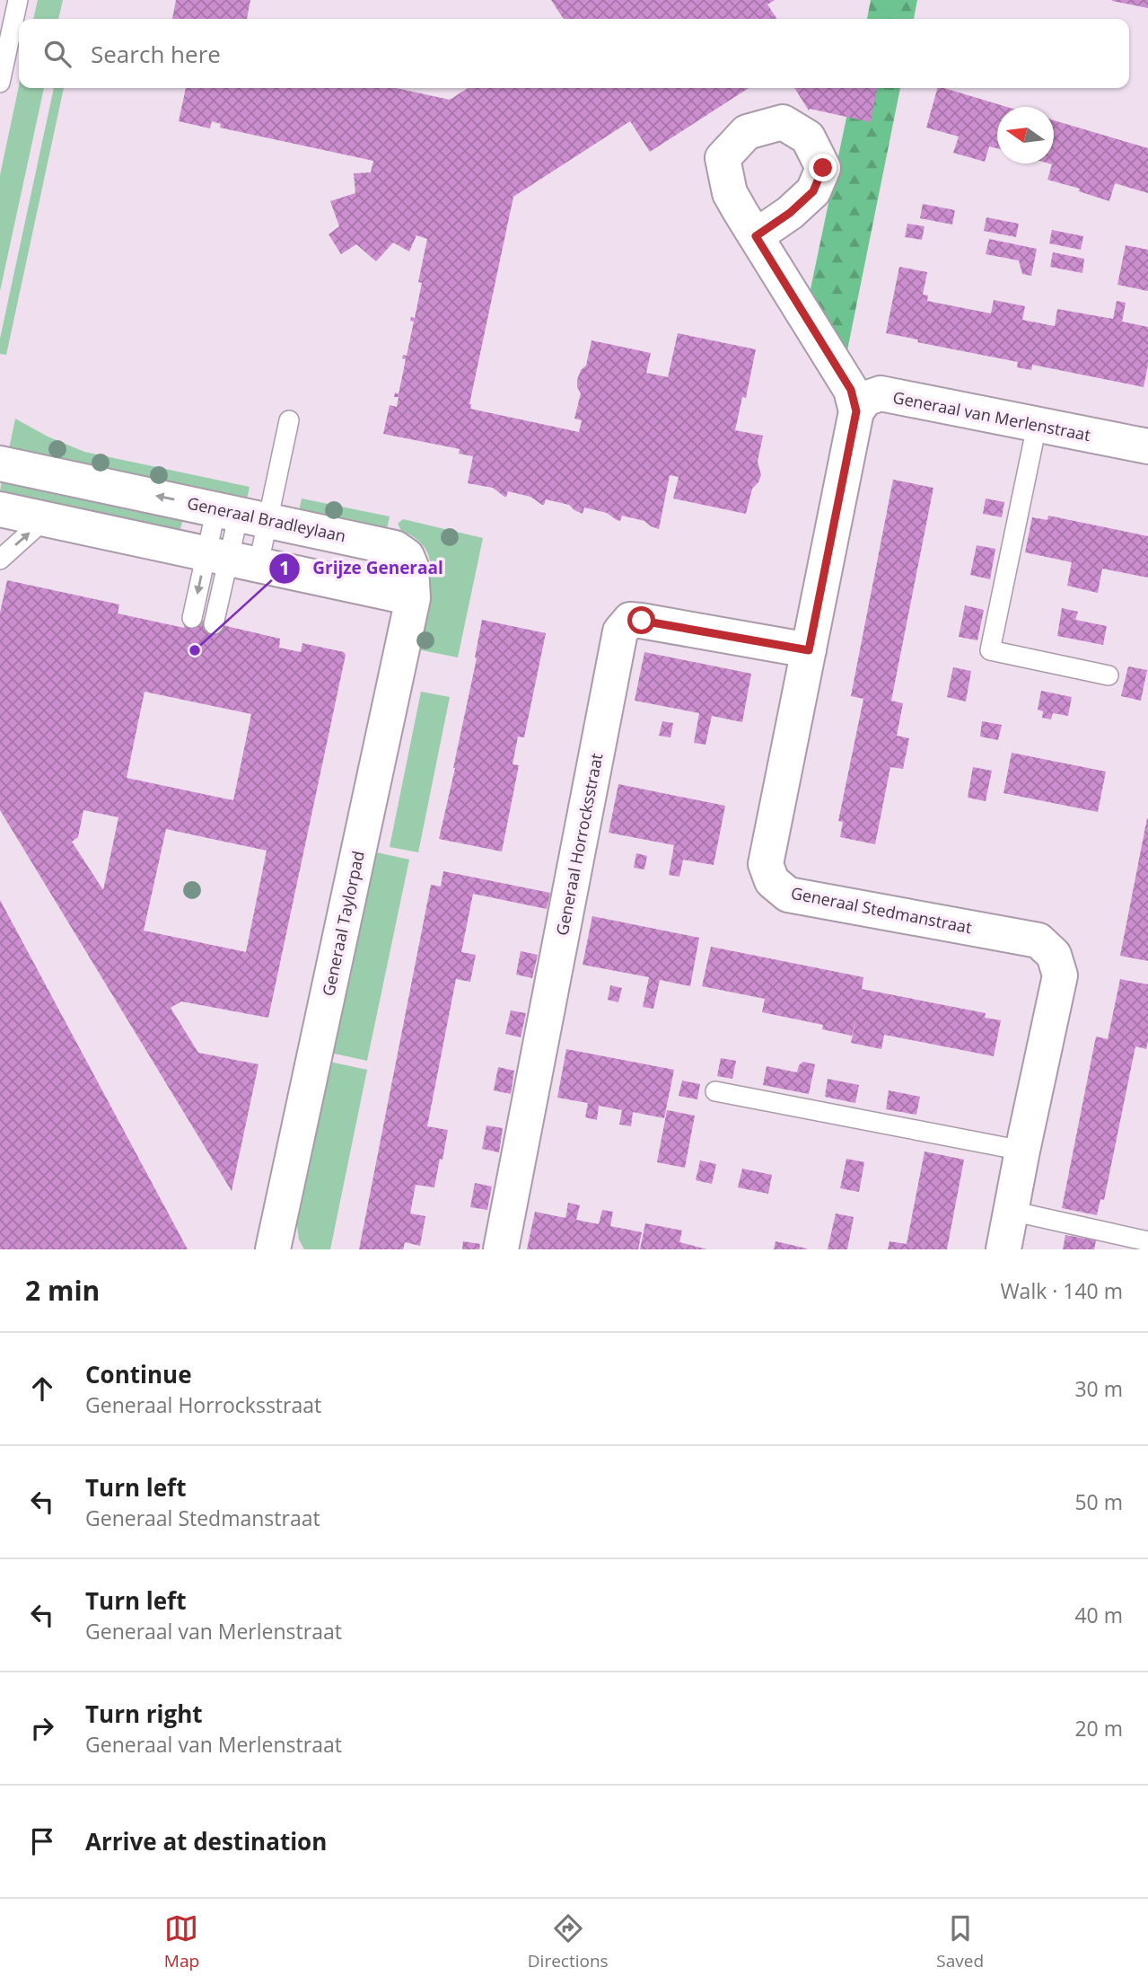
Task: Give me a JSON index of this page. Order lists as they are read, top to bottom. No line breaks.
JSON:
{"streets":{"street":["Generaal van Merlenstraat","Generaal Bradleylaan","Generaal Horrocksstraat","Generaal Stedmanstraat","Generaal Taylorpad"]},"crossings":[["Generaal van Merlenstraat","Generaal Stedmanstraat"],["Generaal Bradleylaan","Generaal Taylorpad"],["Generaal Horrocksstraat","Generaal Stedmanstraat"]],"places":["Grijze Generaal"],"north":"left","page":{"search":"Search here","heading":["2 min","Walk · 140 m"],"list":[["Continue","Generaal Horrocksstraat","30 m"],["Turn left","Generaal Stedmanstraat","50 m"],["Turn left","Generaal van Merlenstraat","40 m"],["Turn right","Generaal van Merlenstraat","20 m"],"Arrive at destination"],"nav":["Map","Directions","Saved"]}}
